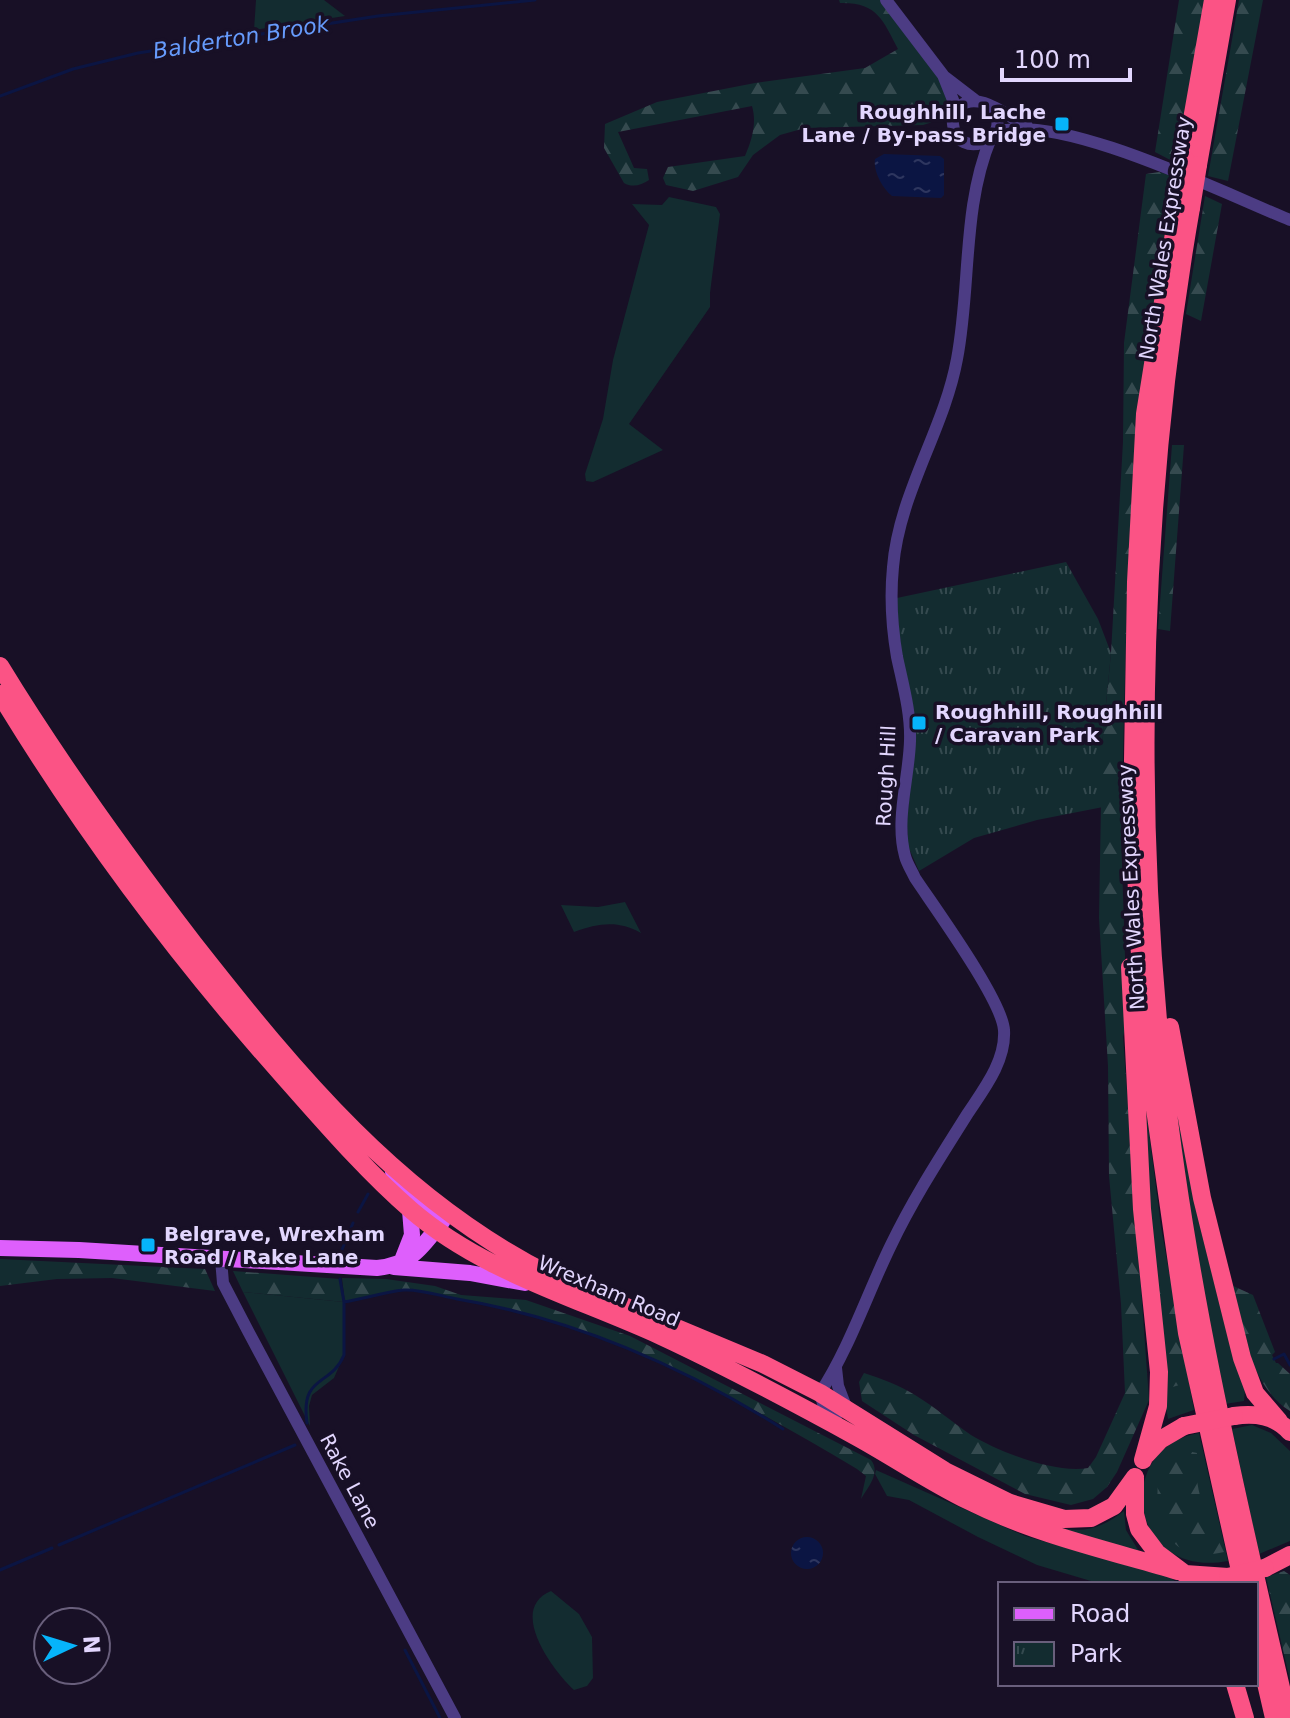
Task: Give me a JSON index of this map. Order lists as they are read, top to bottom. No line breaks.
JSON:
{"streets":{"highway":["North Wales Expressway","Wrexham Road"],"street":["Rough Hill","Rake Lane"]},"crossings":[["North Wales Expressway","Wrexham Road"],["Rough Hill","Wrexham Road"]],"water":["Balderton Brook"],"places":{"transit":["Roughhill, Lache Lane / By-pass Bridge","Roughhill, Roughhill / Caravan Park","Belgrave, Wrexham Road / Rake Lane"]},"legend":["Road","Park"],"scale_bar":"100 m","north":"right"}
